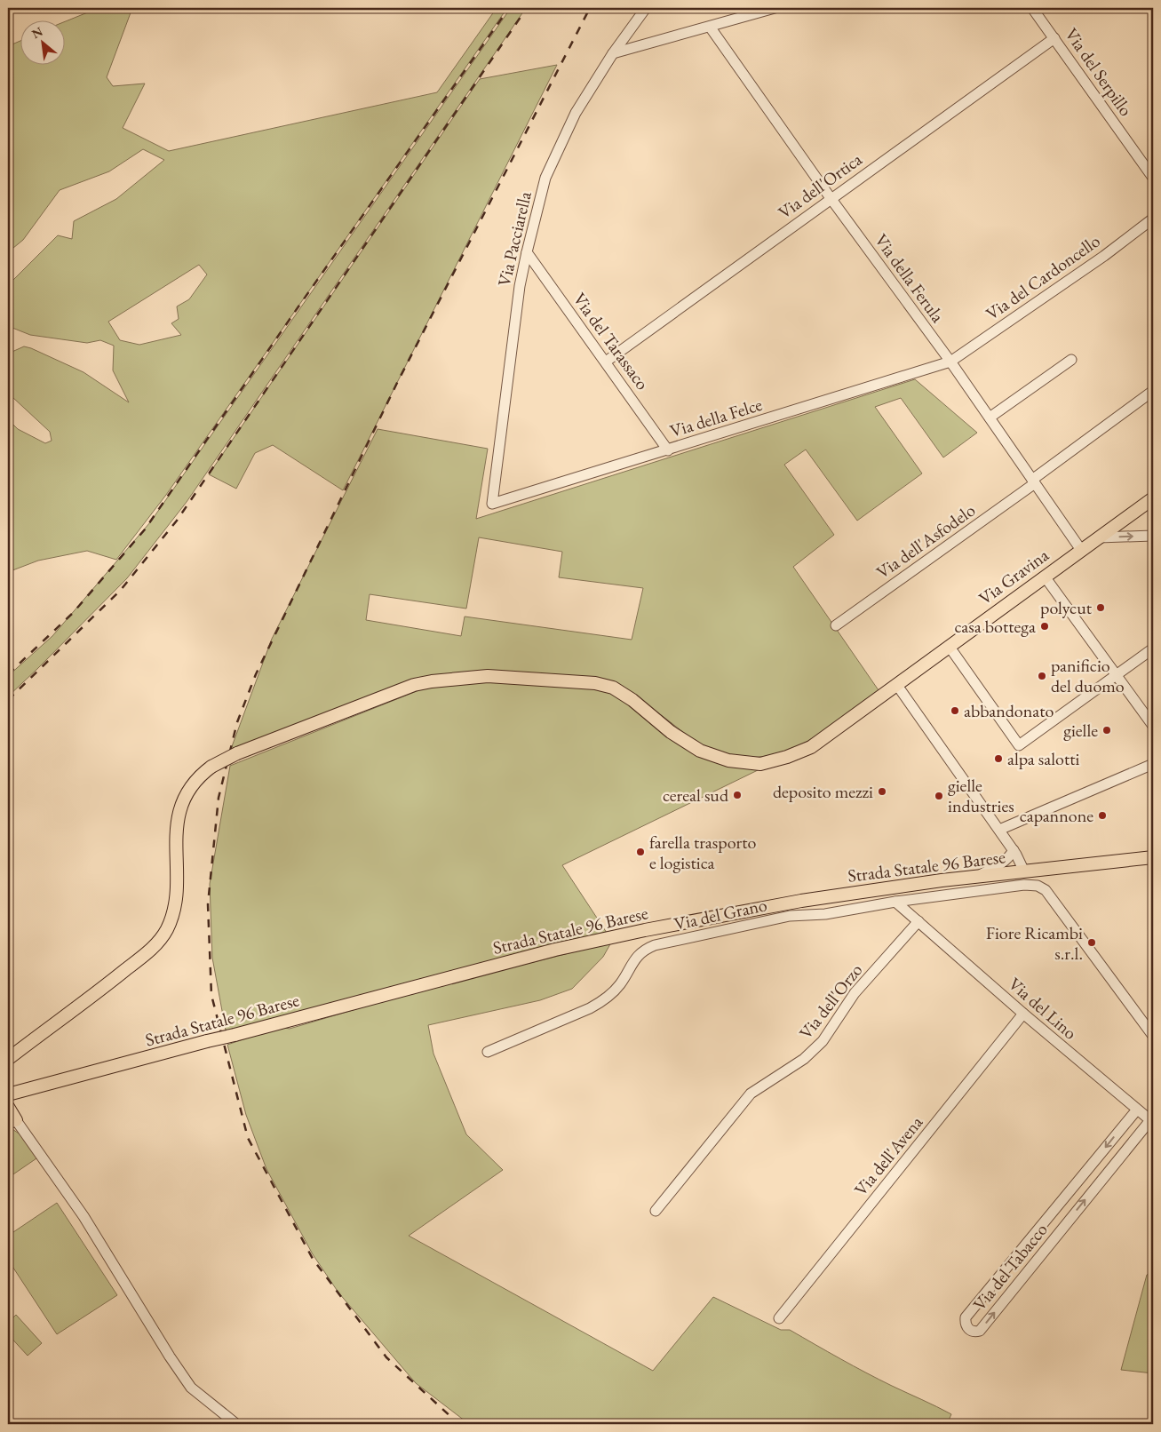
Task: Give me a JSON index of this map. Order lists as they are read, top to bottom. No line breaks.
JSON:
{"streets":{"main road":["Via Gravina","Strada Statale 96 Barese"],"street":["Via del Serpillo","Via dell'Ortica","Via Pacciarella","Via del Cardoncello","Via della Ferula","Via del Tarassaco","Via della Felce","Via dell'Asfodelo","Via del Grano","Via dell'Orzo","Via del Lino","Via dell'Avena","Via del Tabacco"]},"crossings":[["Via del Serpillo","Via dell'Ortica"],["Via dell'Ortica","Via della Ferula"],["Via dell'Ortica","Via del Tarassaco"],["Via Pacciarella","Via del Tarassaco"],["Via Pacciarella","Via della Felce"],["Via del Cardoncello","Via della Ferula"],["Via del Cardoncello","Via della Felce"],["Via della Ferula","Via della Felce"],["Via della Ferula","Via dell'Asfodelo"],["Via della Ferula","Via Gravina"],["Via del Tarassaco","Via della Felce"],["Via del Grano","Via del Lino"],["Via dell'Orzo","Via del Lino"],["Via del Lino","Via dell'Avena"],["Via del Lino","Via del Tabacco"]],"places":["polycut","casa bottega","panificio del duomo","abbandonato","gielle","alpa salotti","deposito mezzi","cereal sud","gielle industries","capannone","farella trasporto e logistica","Fiore Ricambi s.r.l."],"north":"top left"}
